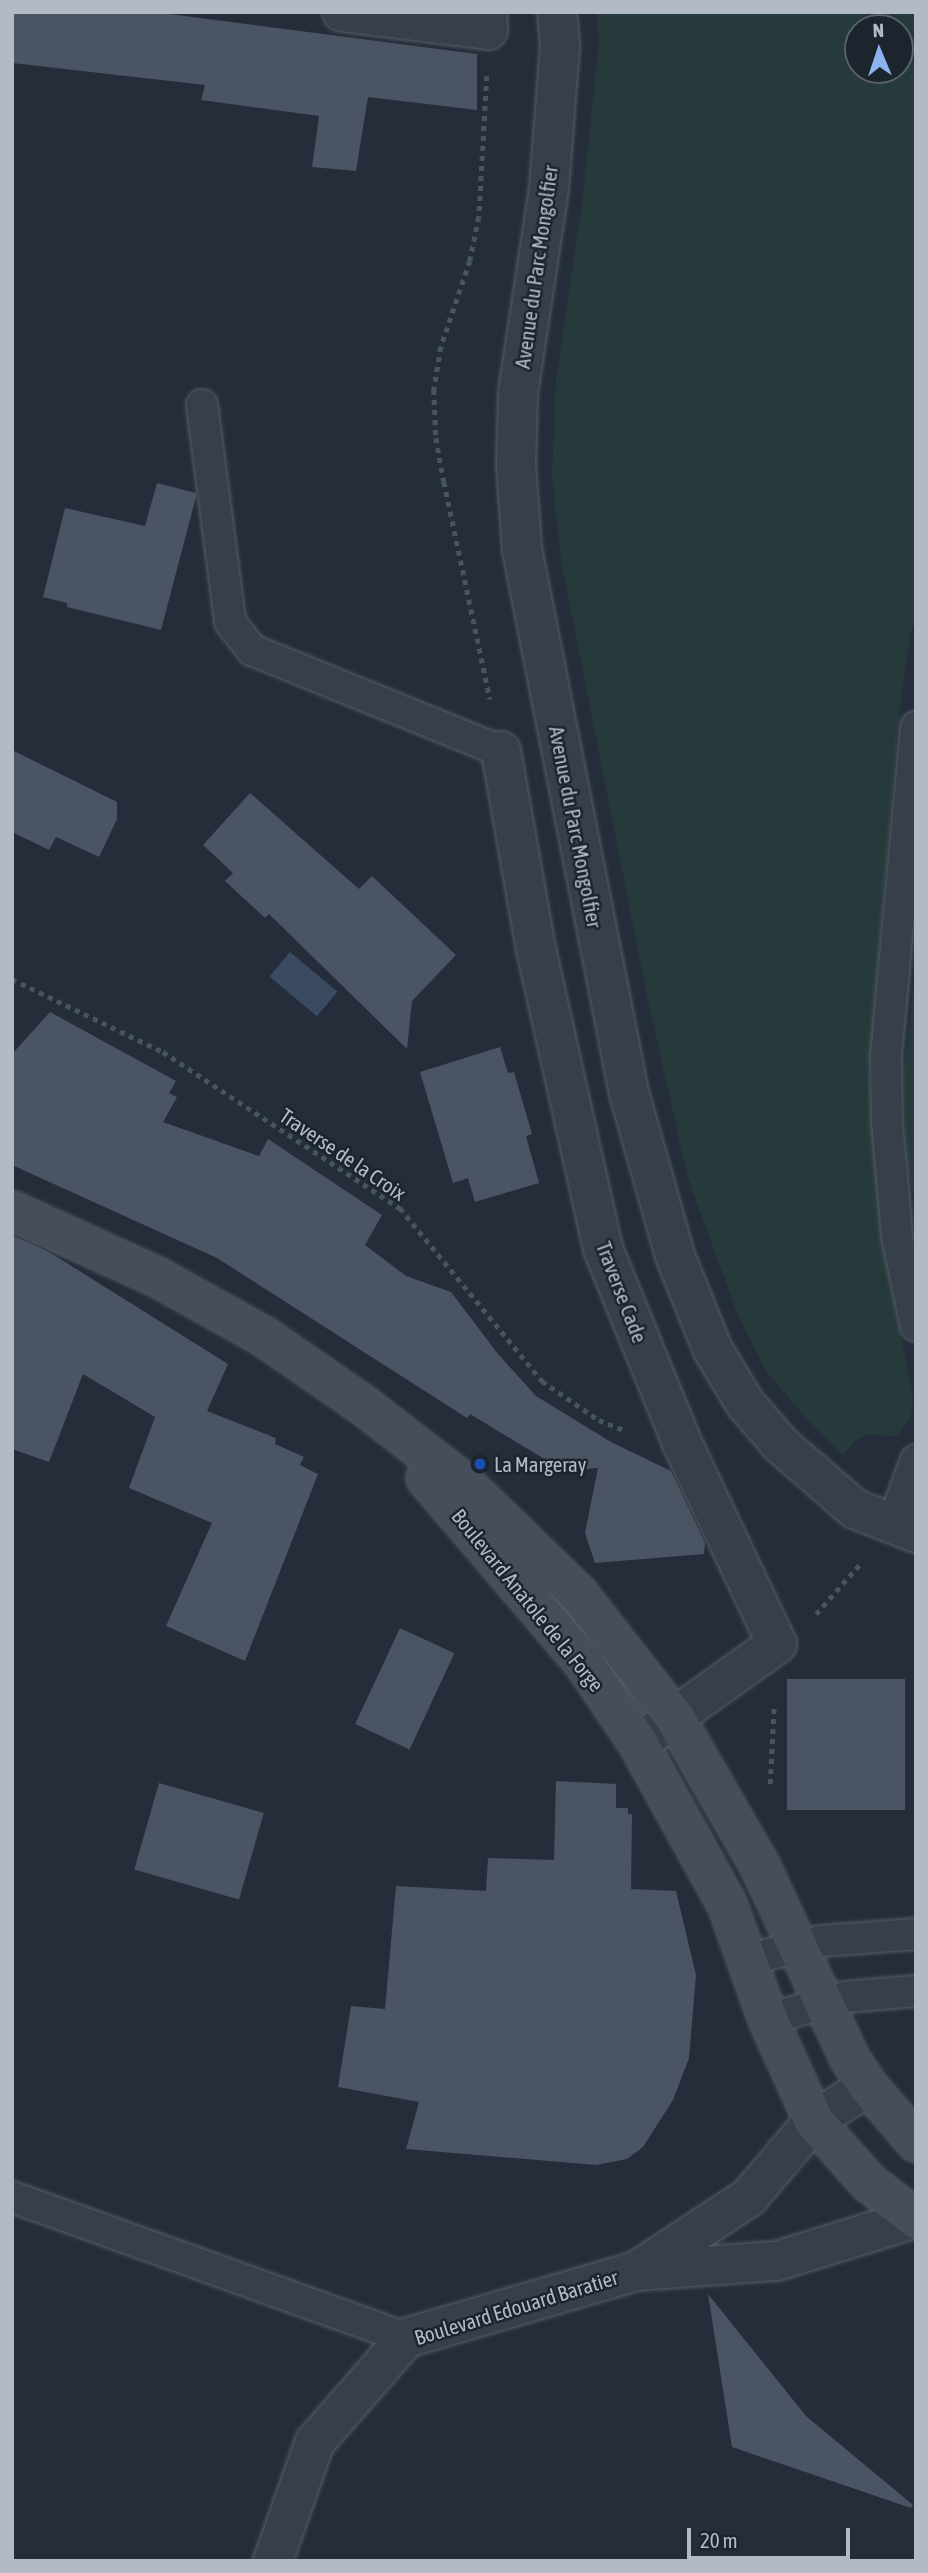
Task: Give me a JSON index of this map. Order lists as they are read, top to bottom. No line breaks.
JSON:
{"streets":{"main road":["Boulevard Anatole de la Forge"],"street":["Avenue du Parc Mongolfier","Traverse Cade","Boulevard Edouard Baratier"],"path":["Traverse de la Croix"]},"crossings":[["Traverse de la Croix","Traverse Cade"],["Boulevard Anatole de la Forge","Boulevard Edouard Baratier"]],"places":["La Margeray"],"scale_bar":"20 m","north":"top"}
